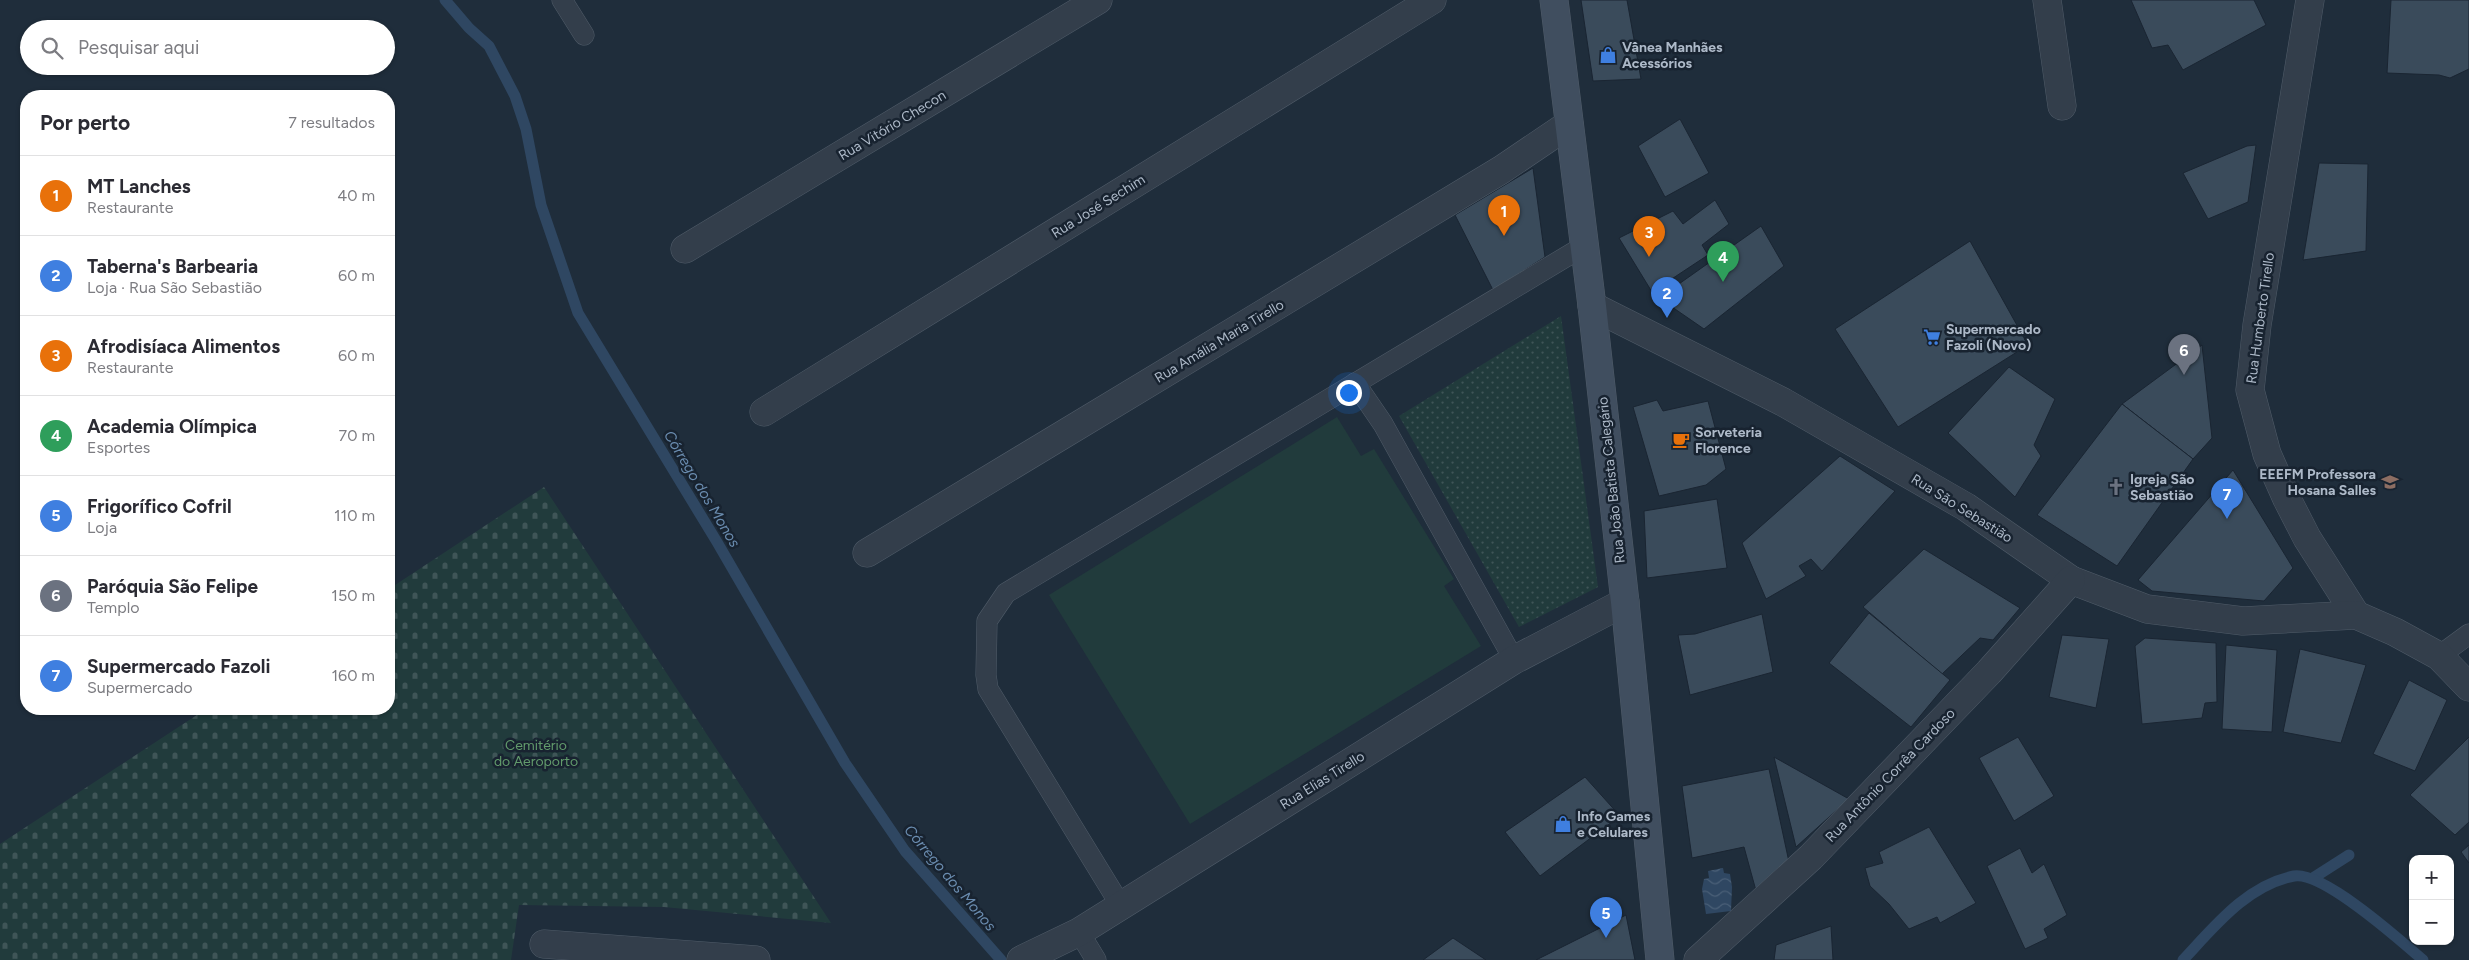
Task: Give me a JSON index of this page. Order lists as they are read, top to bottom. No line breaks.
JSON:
{"streets":{"street":["Rua Vitório Checon","Rua José Sechim","Rua Humberto Tirello","Rua Amália Maria Tirello","Rua João Batista Calegário","Rua São Sebastião","Rua Antônio Corrêa Cardoso","Rua Elias Tirello"]},"crossings":[["Rua Humberto Tirello","Rua São Sebastião"],["Rua Amália Maria Tirello","Rua João Batista Calegário"],["Rua João Batista Calegário","Rua São Sebastião"],["Rua João Batista Calegário","Rua Elias Tirello"],["Rua São Sebastião","Rua Antônio Corrêa Cardoso"]],"water":["Córrego dos Monos"],"parks":["Cemitério do Aeroporto"],"places":{"shop":["Vânea Manhães Acessórios","Info Games e Celulares"],"supermarket":["Supermercado Fazoli (Novo)"],"cafe":["Sorveteria Florence"],"school or university":["EEEFM Professora Hosana Salles"],"church":["Igreja São Sebastião"]},"page":{"search":"Pesquisar aqui","heading":["Por perto","7 resultados"],"list":[{"mark":"1","name":"MT Lanches","note":"Restaurante","value":"40 m"},{"mark":"2","name":"Taberna's Barbearia","note":"Loja · Rua São Sebastião","value":"60 m"},{"mark":"3","name":"Afrodisíaca Alimentos","note":"Restaurante","value":"60 m"},{"mark":"4","name":"Academia Olímpica","note":"Esportes","value":"70 m"},{"mark":"5","name":"Frigorífico Cofril","note":"Loja","value":"110 m"},{"mark":"6","name":"Paróquia São Felipe","note":"Templo","value":"150 m"},{"mark":"7","name":"Supermercado Fazoli","note":"Supermercado","value":"160 m"}],"pins":["1","3","4","2","6","7","5"],"map_buttons":["+","−"]}}
